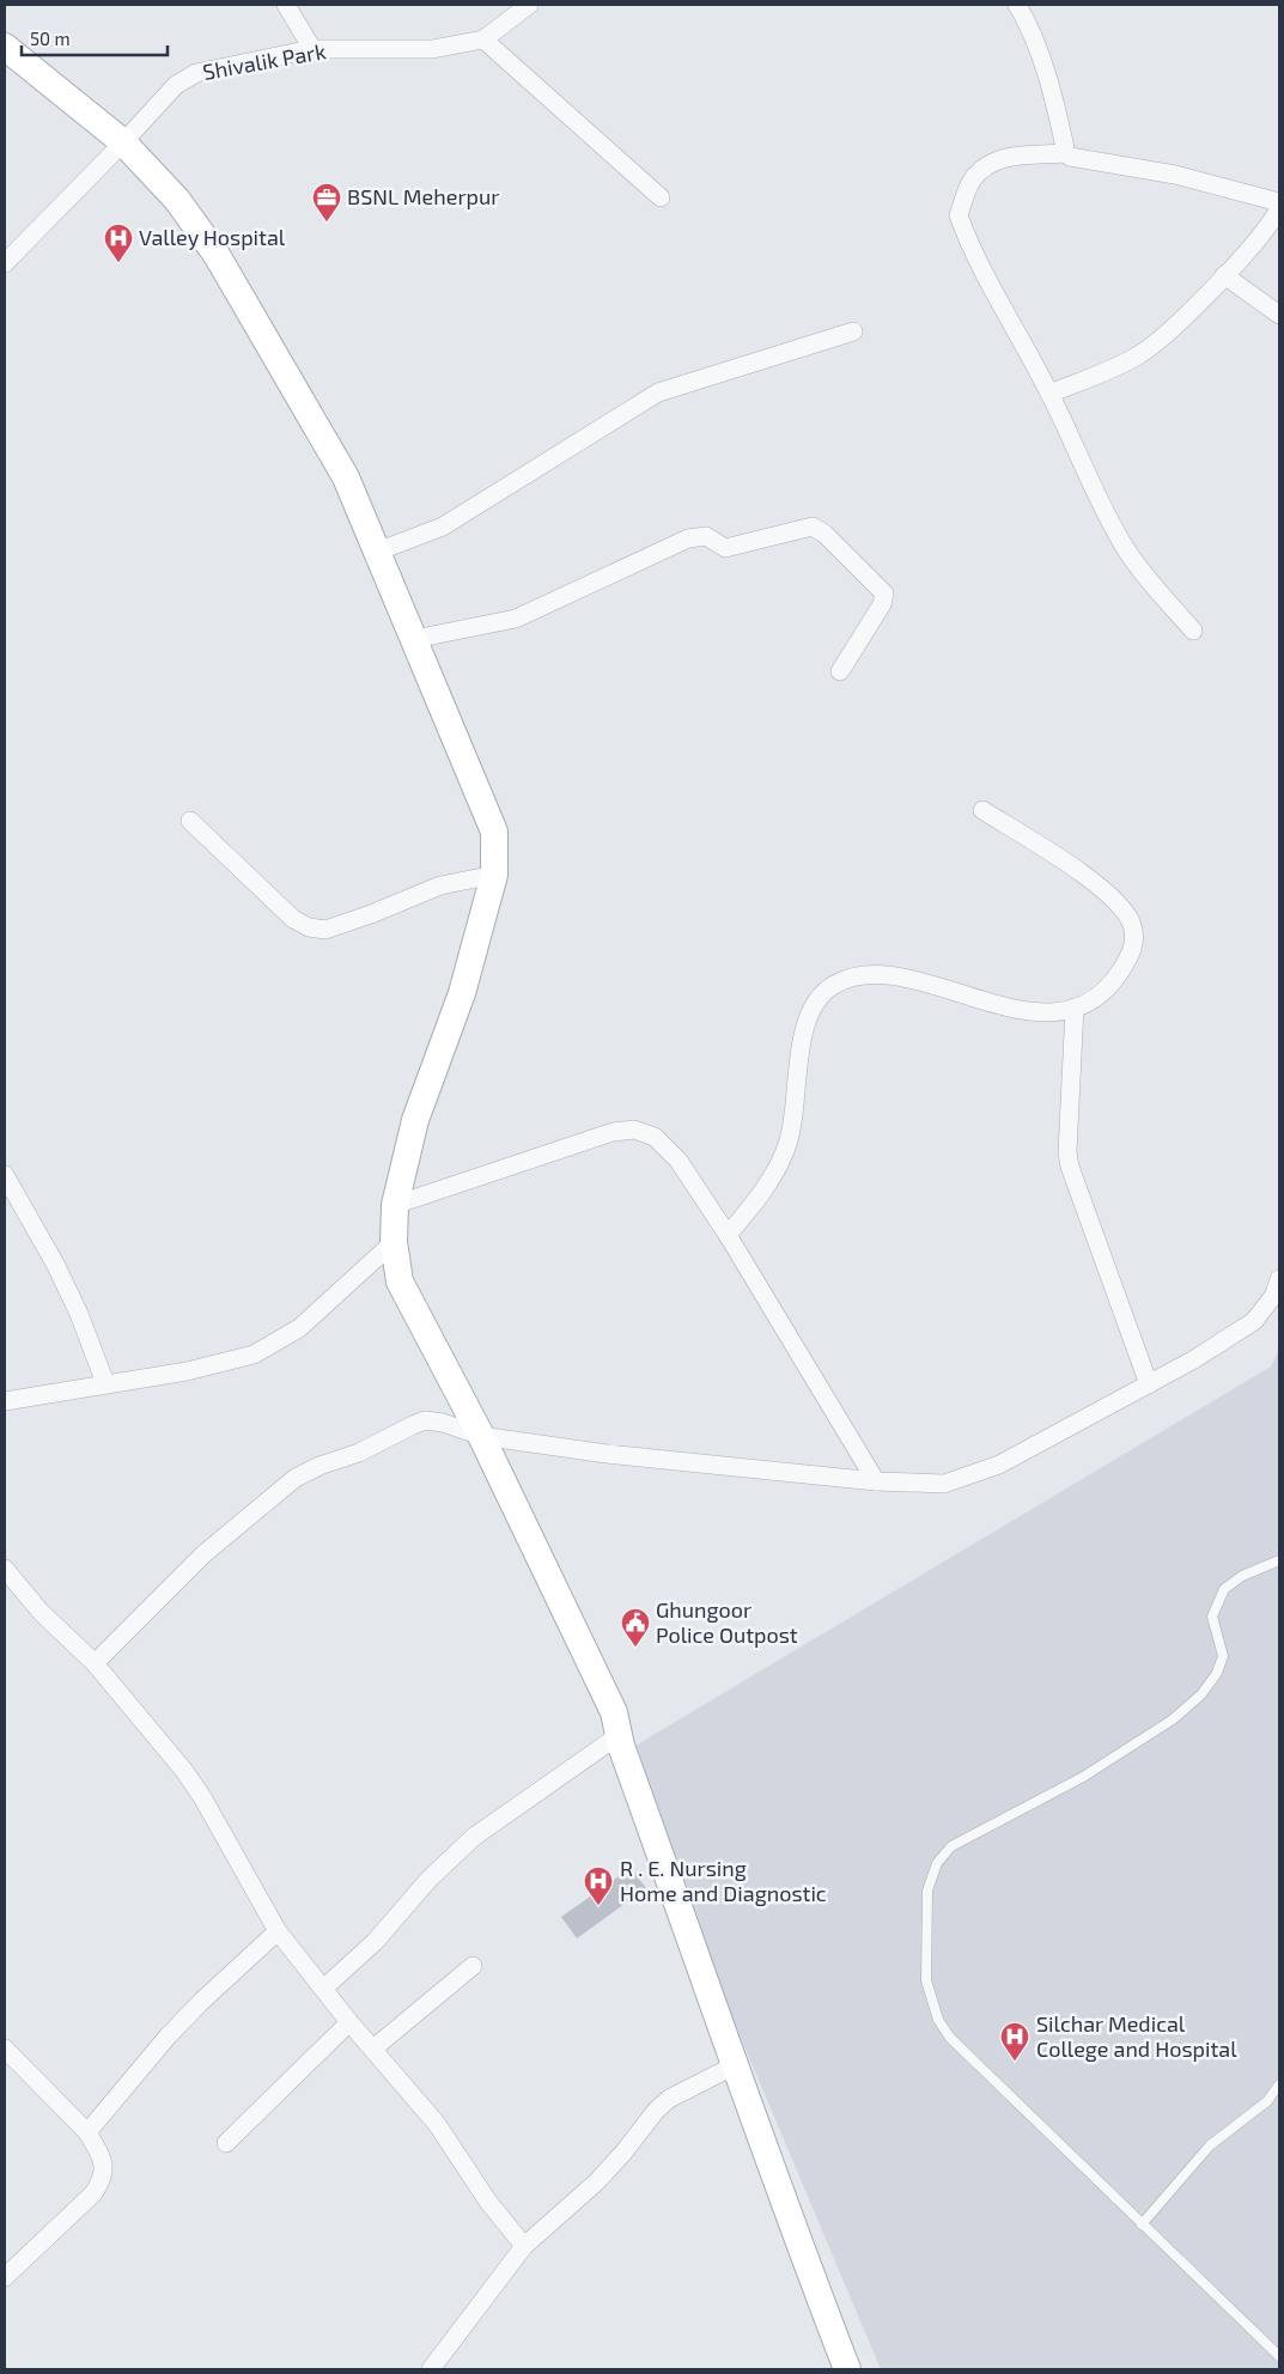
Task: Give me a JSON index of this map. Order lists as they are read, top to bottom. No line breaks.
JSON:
{"streets":{"street":["Shivalik Park"]},"places":{"office":["BSNL Meherpur"],"hospital":["Valley Hospital","R . E. Nursing Home and Diagnostic","Silchar Medical College and Hospital"],"public building":["Ghungoor Police Outpost"]},"scale_bar":"50 m"}
